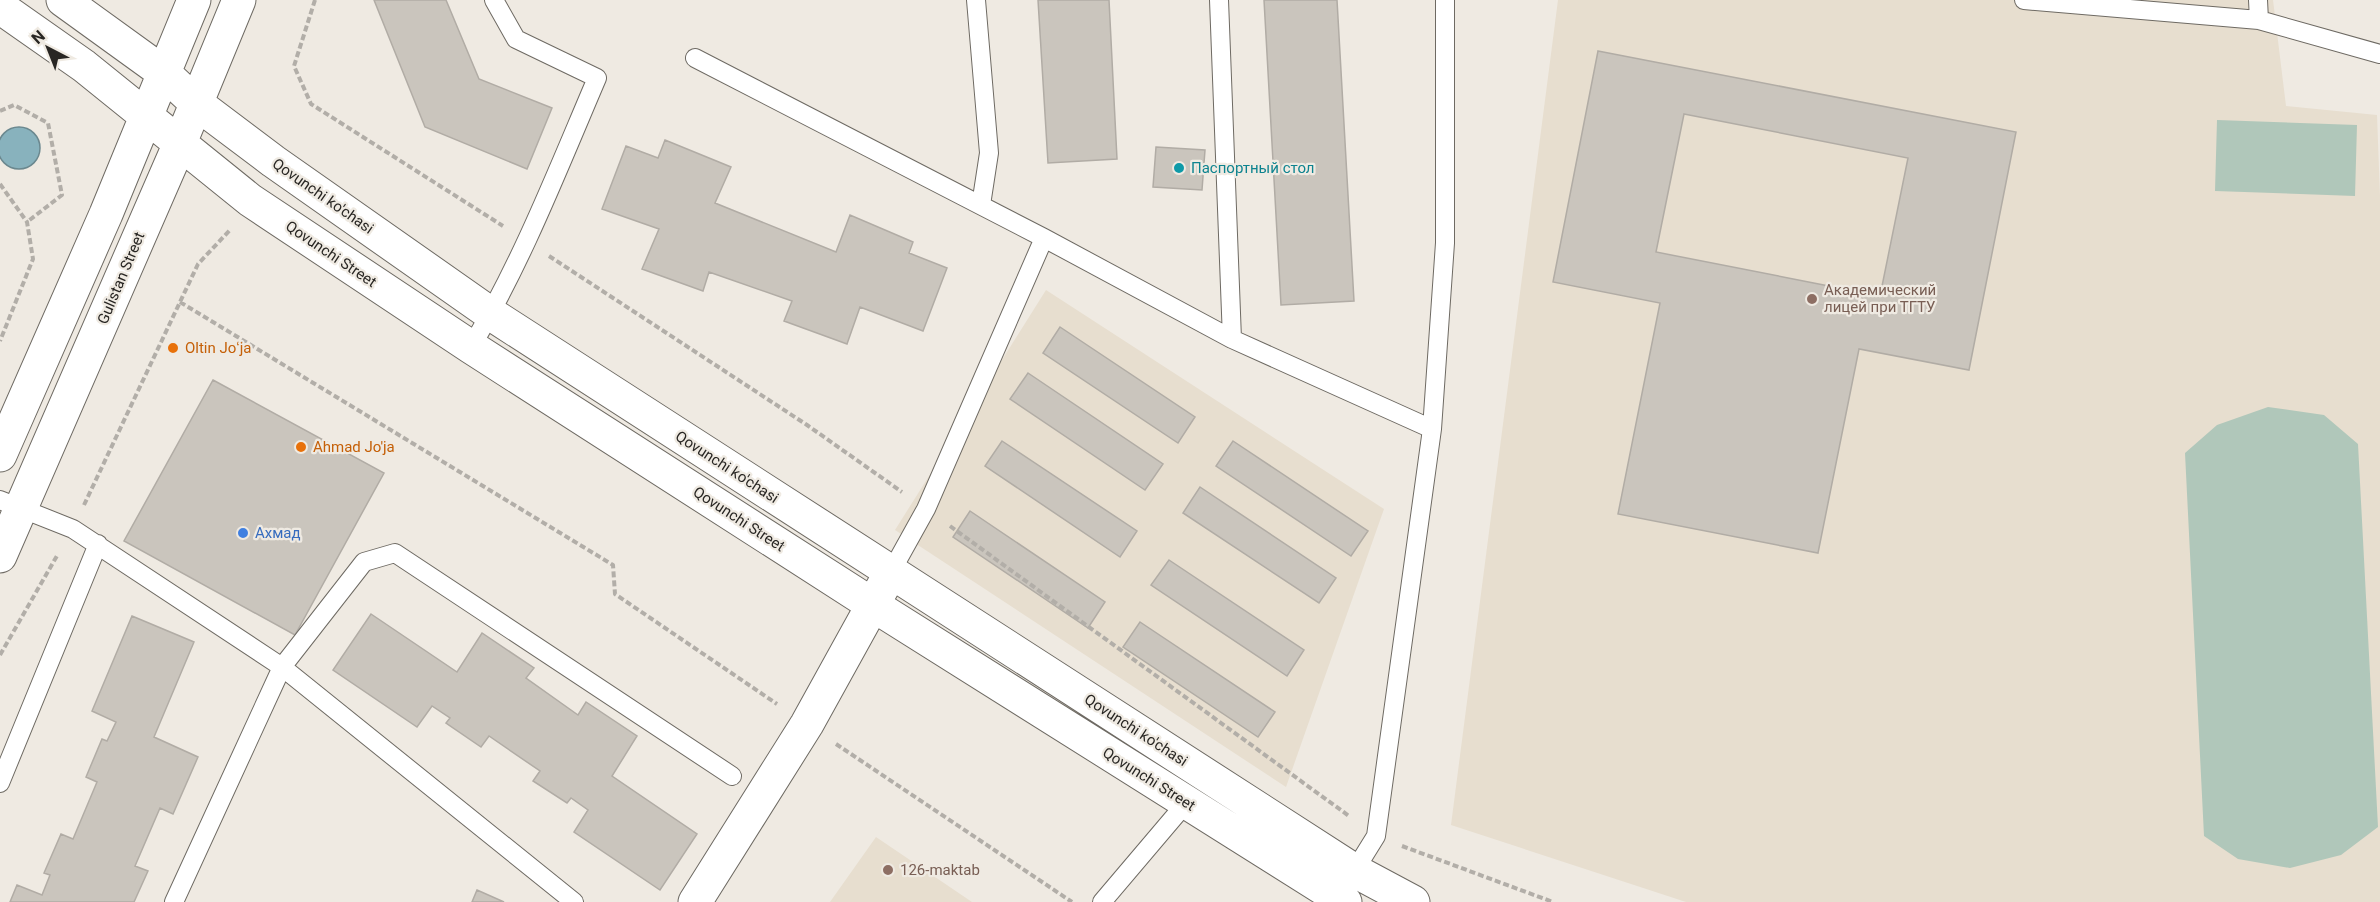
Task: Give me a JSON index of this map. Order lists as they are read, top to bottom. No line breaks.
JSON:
{"streets":{"main road":["Qovunchi ko'chasi","Qovunchi Street","Gulistan Street"]},"crossings":[["Qovunchi ko'chasi","Gulistan Street"],["Qovunchi Street","Gulistan Street"]],"places":["Паспортный стол","Академический лицей при ТГТУ","Oltin Joʻja","Ahmad Jo'ja","Ахмад","126-maktab"],"north":"top left"}
